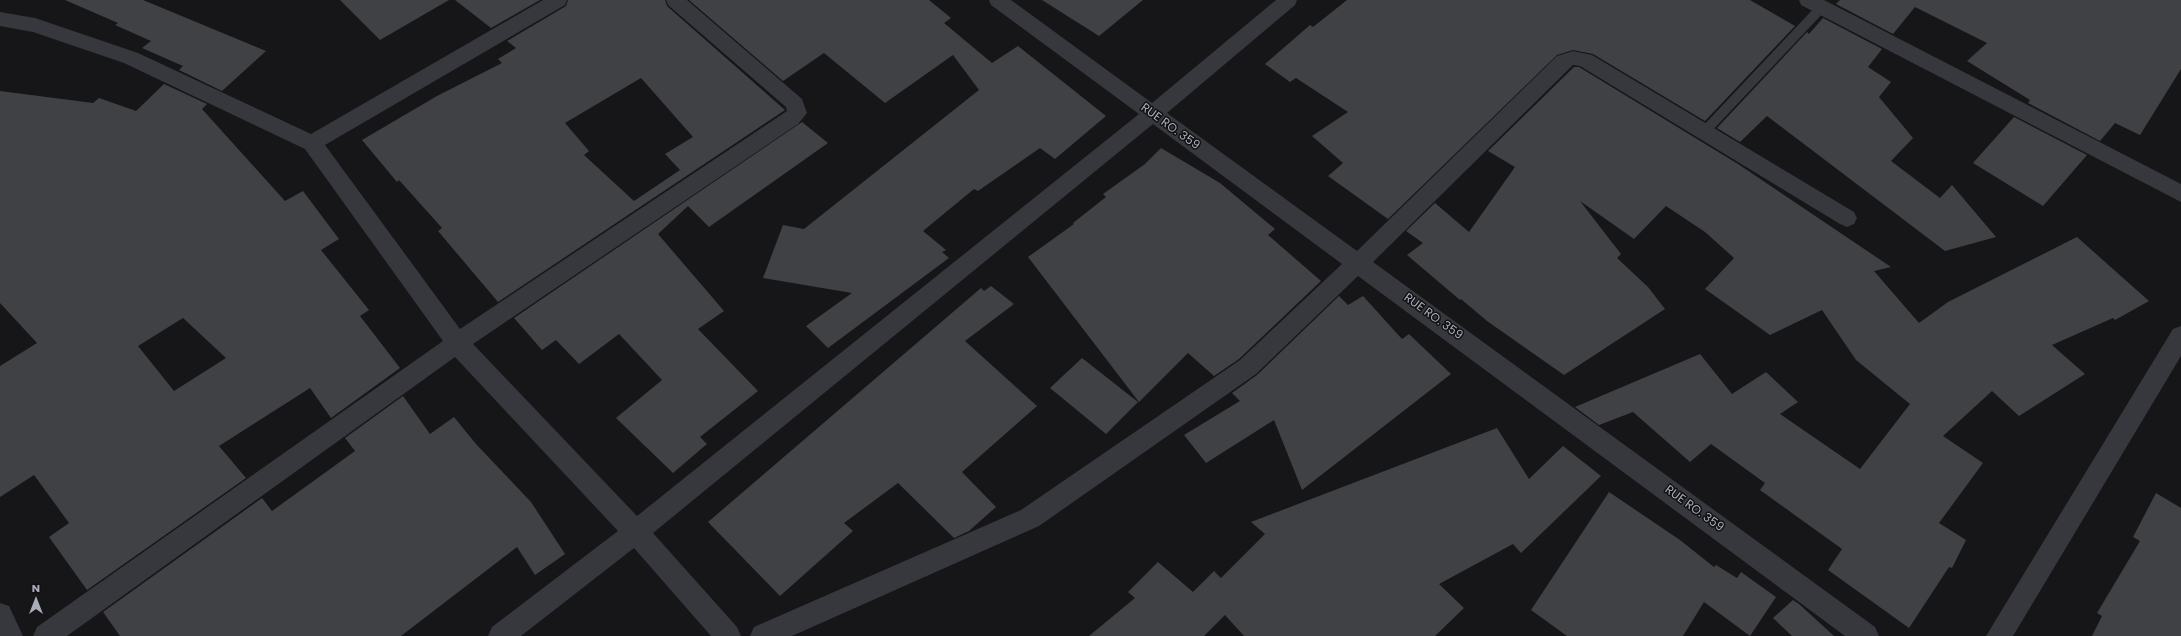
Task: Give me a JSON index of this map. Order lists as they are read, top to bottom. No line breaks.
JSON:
{"streets":{"street":["RUE RO. 359"]},"north":"top"}
